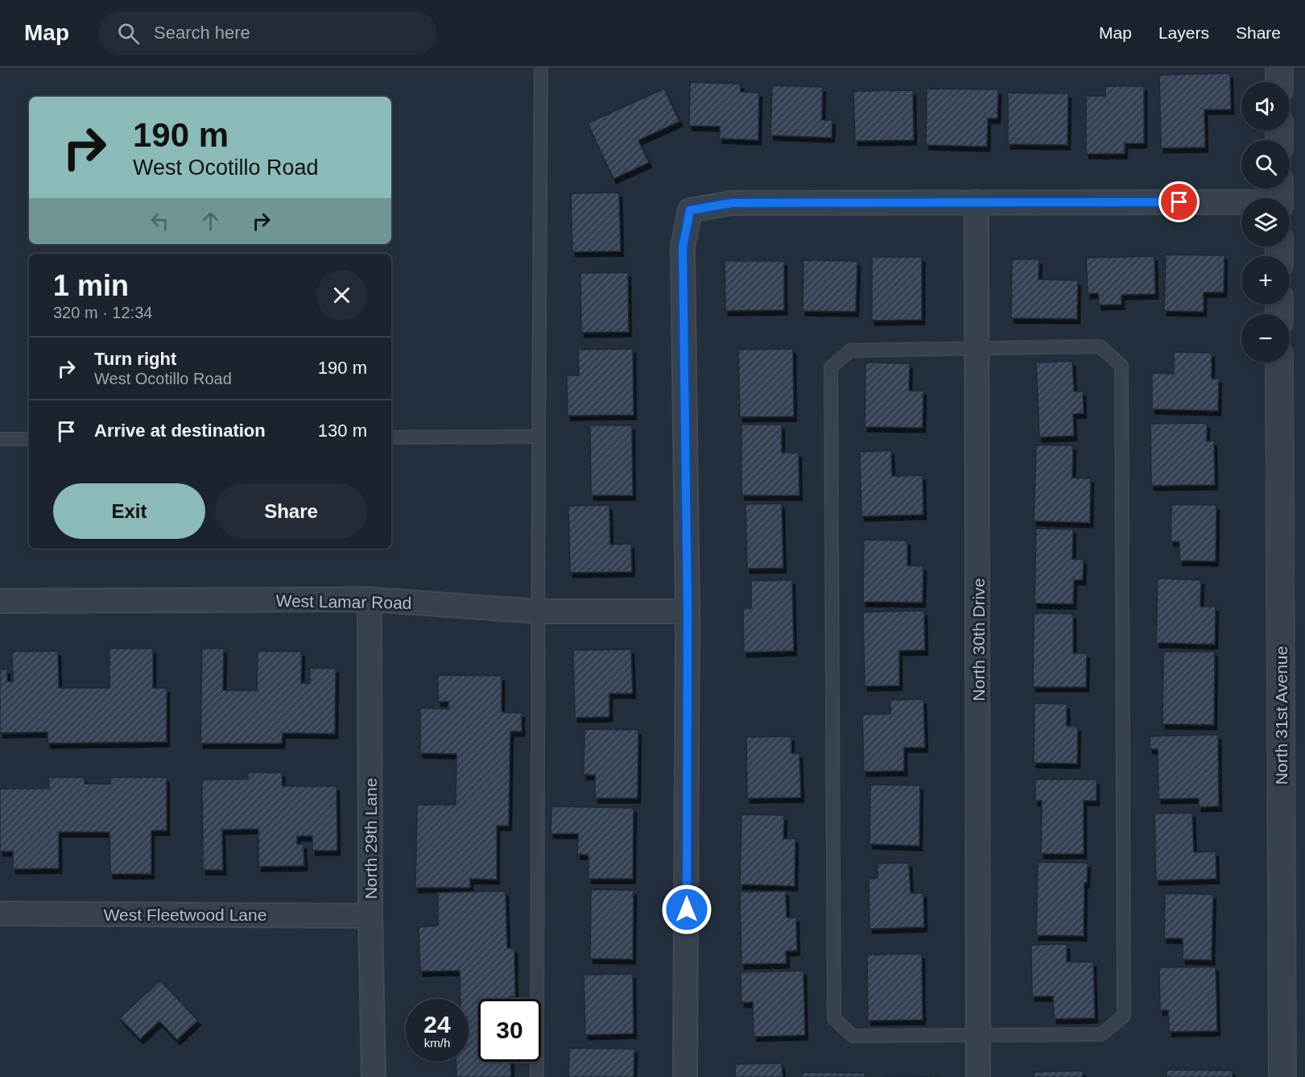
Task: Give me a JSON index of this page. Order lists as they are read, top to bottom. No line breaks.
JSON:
{"streets":{"street":["West Lamar Road","North 30th Drive","North 31st Avenue","North 29th Lane","West Fleetwood Lane"]},"crossings":[["West Lamar Road","North 29th Lane"],["North 29th Lane","West Fleetwood Lane"]],"page":{"header":"Map","search":"Search here","nav":["Map","Layers","Share"],"map_buttons":["+","−"],"turn":["190 m","West Ocotillo Road"],"heading":["1 min","320 m · 12:34"],"list":[{"name":"Turn right","note":"West Ocotillo Road","value":"190 m"},{"name":"Arrive at destination","value":"130 m"}],"buttons":["Exit","Share"],"speed":"24 km/h","limit":"30"}}
